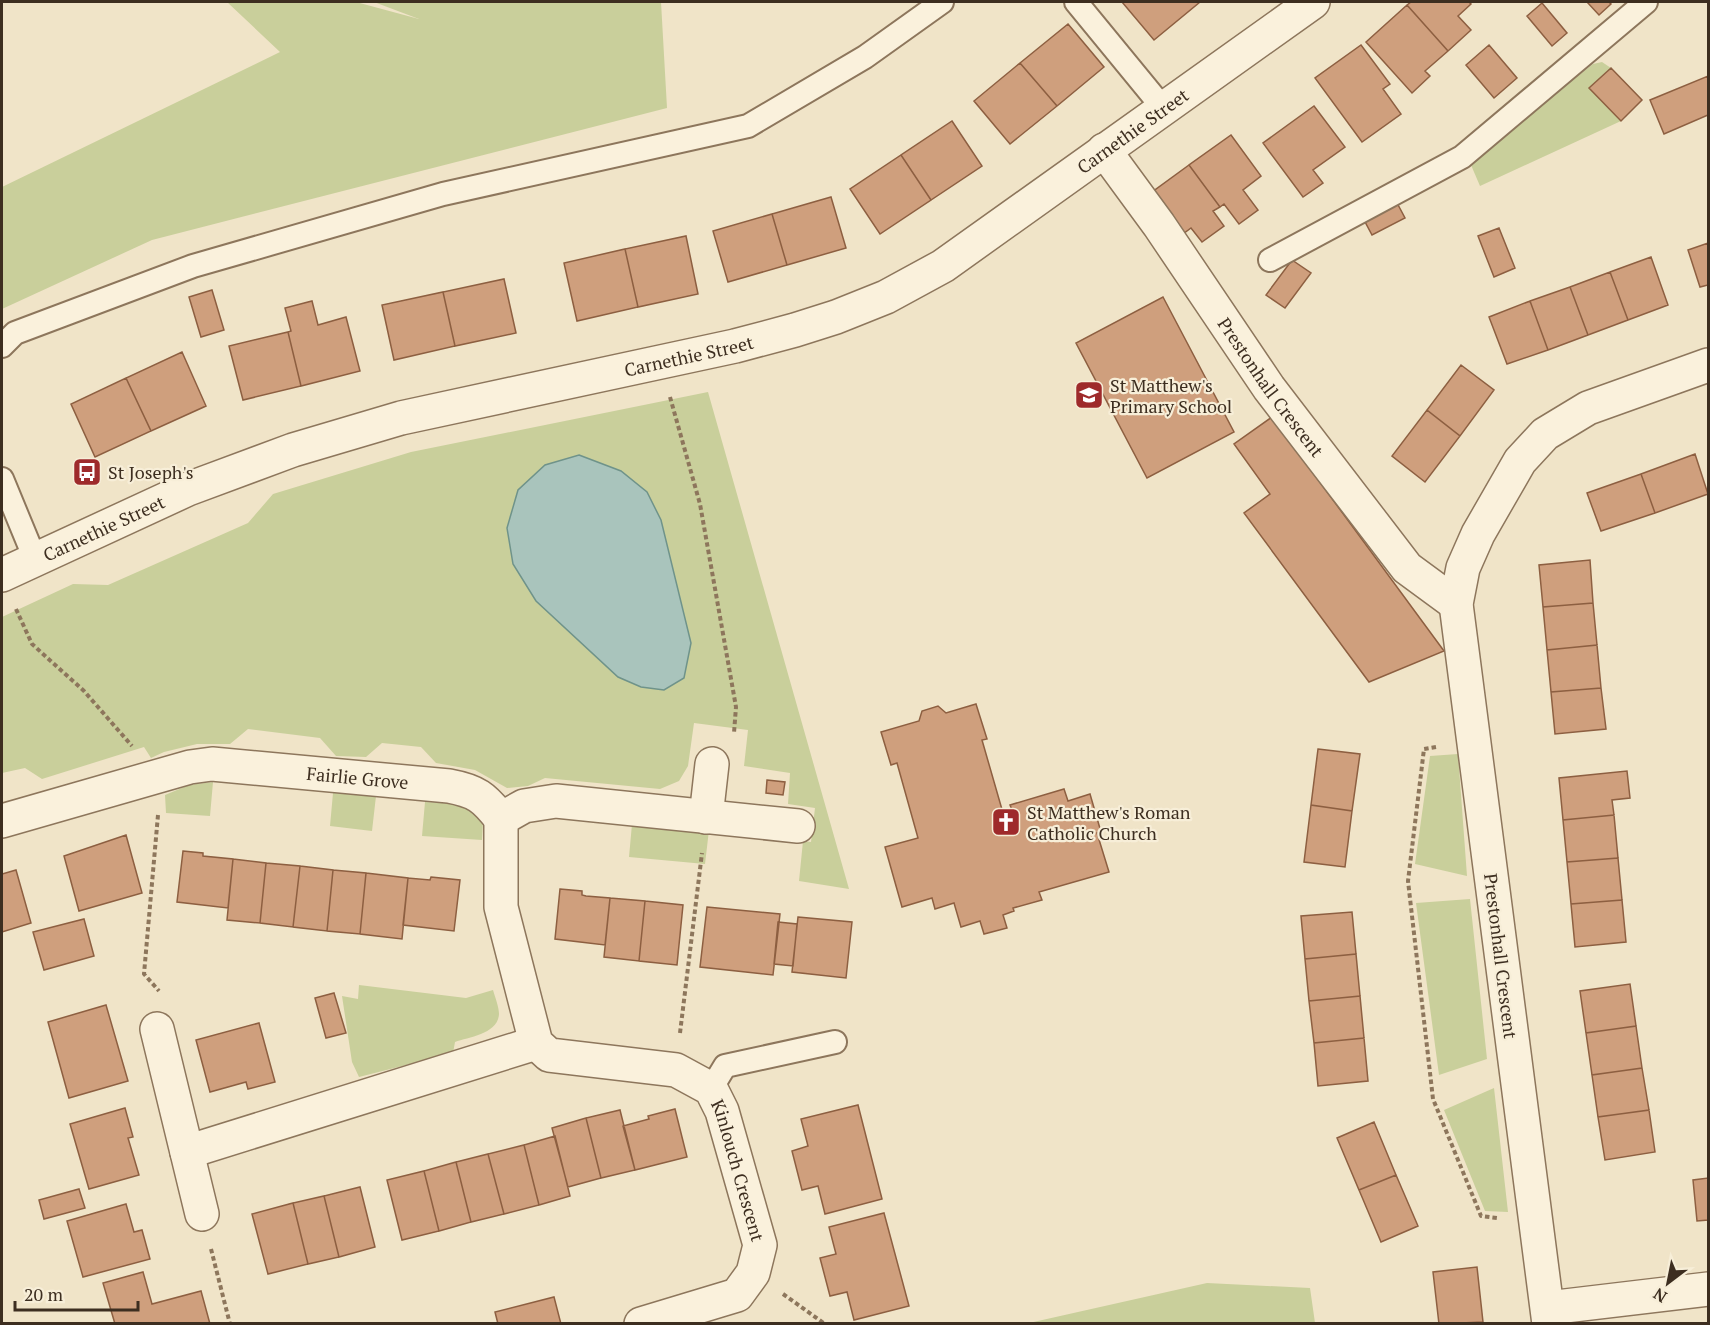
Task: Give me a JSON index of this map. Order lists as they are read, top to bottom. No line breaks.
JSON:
{"streets":{"street":["Carnethie Street","Prestonhall Crescent","Fairlie Grove","Kinlouch Crescent"]},"crossings":[["Carnethie Street","Prestonhall Crescent"]],"places":{"school or university":["St Matthew's Primary School"],"bus stop":["St Joseph's"],"church":["St Matthew's Roman Catholic Church"]},"scale_bar":"20 m","north":"bottom left"}
